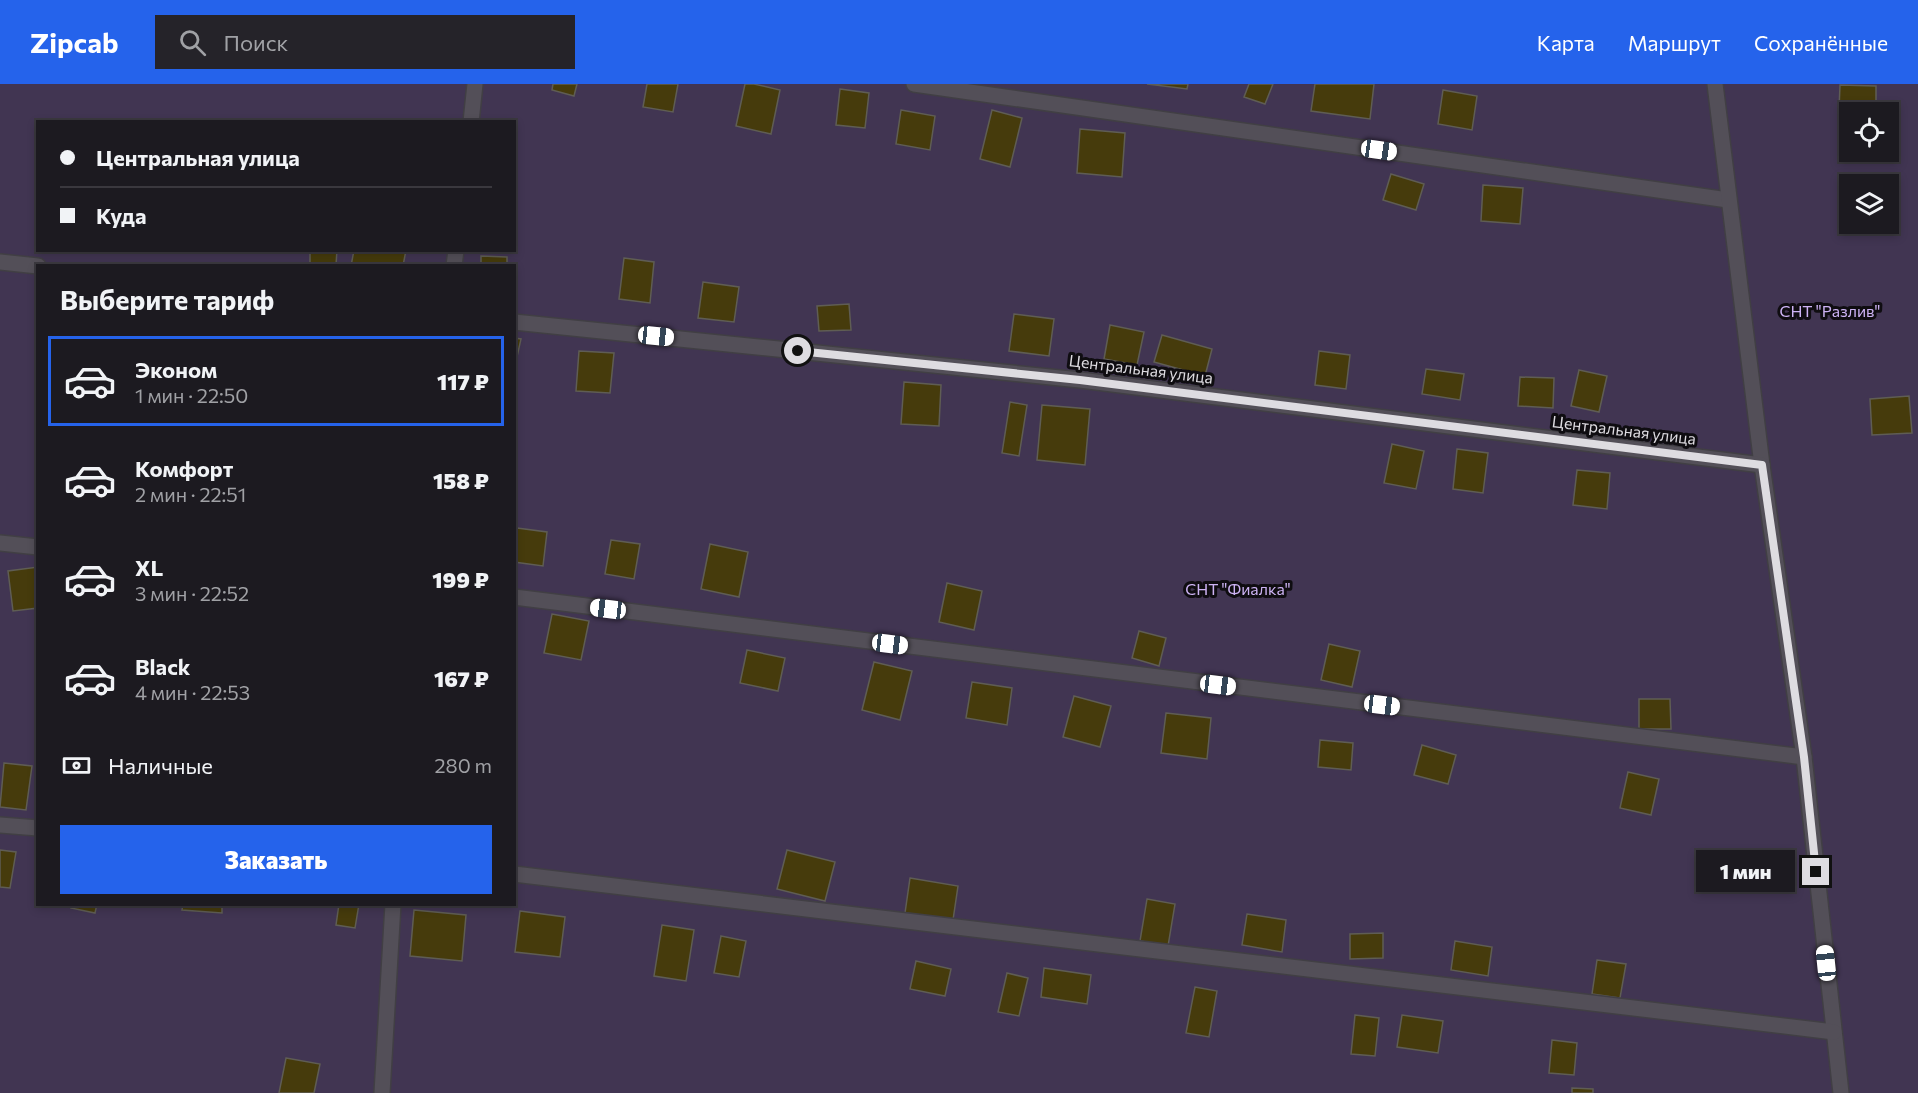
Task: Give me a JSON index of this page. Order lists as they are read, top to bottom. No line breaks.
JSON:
{"streets":{"street":["Центральная улица"]},"parks":["СНТ \"Разлив\"","СНТ \"Фиалка\""],"page":{"header":"Zipcab","search":"Поиск","nav":["Карта","Маршрут","Сохранённые"],"banner":["Центральная улица","Куда"],"heading":"Выберите тариф","list":[{"name":"Эконом","note":"1 мин · 22:50","value":"117 ₽"},{"name":"Комфорт","note":"2 мин · 22:51","value":"158 ₽"},{"name":"XL","note":"3 мин · 22:52","value":"199 ₽"},{"name":"Black","note":"4 мин · 22:53","value":"167 ₽"}],"pay":["Наличные","280 m"],"buttons":"Заказать","bubble":"1 мин"}}
